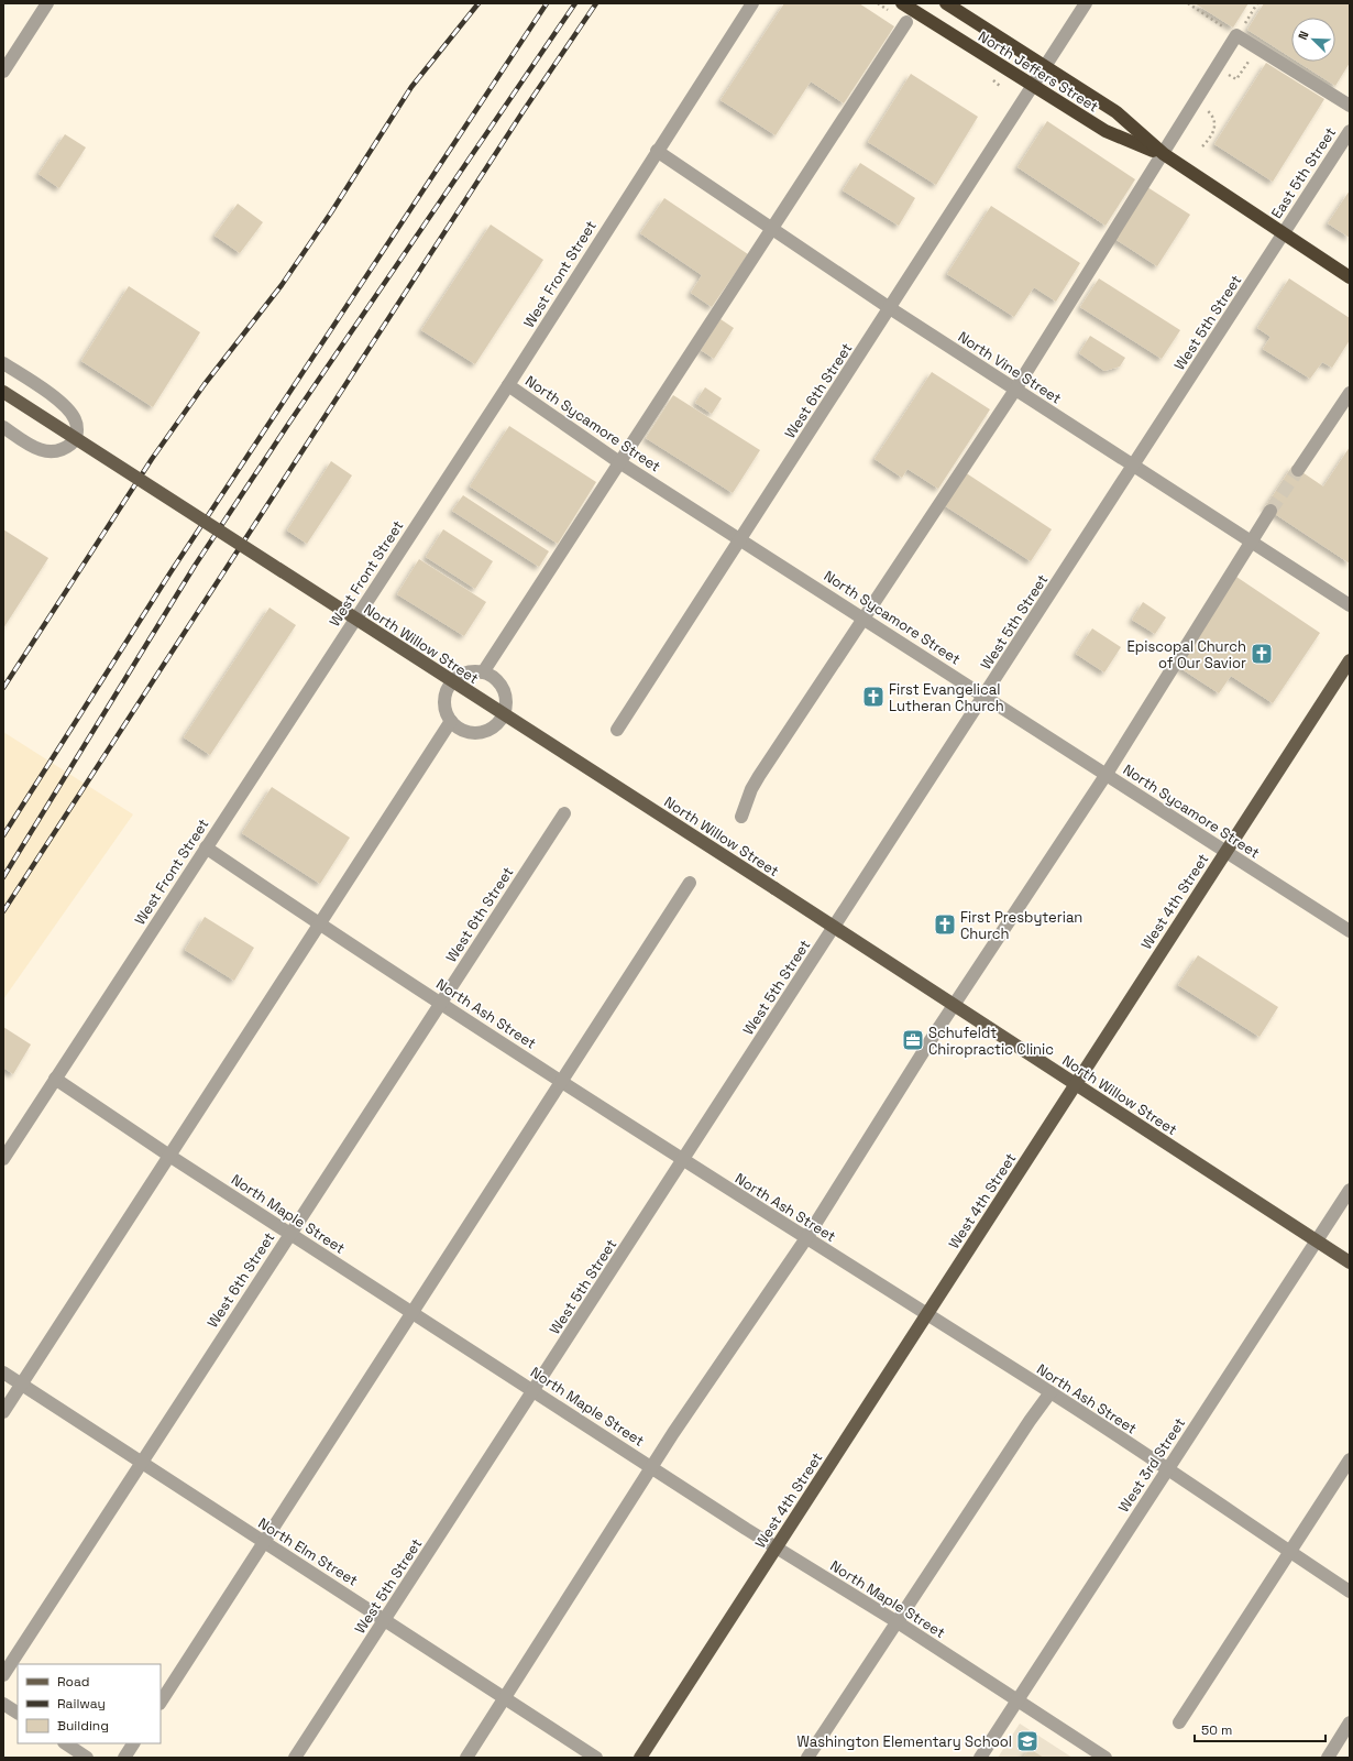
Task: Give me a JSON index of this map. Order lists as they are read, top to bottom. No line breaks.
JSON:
{"streets":{"highway":["North Jeffers Street"],"main road":["North Willow Street","West 4th Street"],"street":["East 5th Street","West Front Street","West 5th Street","North Vine Street","West 6th Street","North Sycamore Street","North Ash Street","North Maple Street","West 3rd Street","North Elm Street"]},"crossings":[["North Jeffers Street","East 5th Street"],["North Jeffers Street","West 5th Street"],["North Jeffers Street","West 6th Street"],["East 5th Street","West 5th Street"],["West Front Street","North Vine Street"],["West Front Street","North Sycamore Street"],["West Front Street","North Willow Street"],["West Front Street","North Ash Street"],["West Front Street","North Maple Street"],["West 5th Street","North Vine Street"],["West 5th Street","North Sycamore Street"],["West 5th Street","North Willow Street"],["West 5th Street","North Ash Street"],["West 5th Street","North Maple Street"],["West 5th Street","North Elm Street"],["North Vine Street","West 6th Street"],["West 6th Street","North Sycamore Street"],["West 6th Street","North Ash Street"],["West 6th Street","North Maple Street"],["West 6th Street","North Elm Street"],["North Sycamore Street","West 4th Street"],["North Willow Street","West 4th Street"],["North Willow Street","West 3rd Street"],["West 4th Street","North Ash Street"],["West 4th Street","North Maple Street"],["North Ash Street","West 3rd Street"],["North Maple Street","West 3rd Street"]],"places":{"church":["Episcopal Church of Our Savior","First Evangelical Lutheran Church","First Presbyterian Church"],"office":["Schufeldt Chiropractic Clinic"],"school or university":["Washington Elementary School"]},"legend":["Road","Railway","Building"],"scale_bar":"50 m","north":"top left"}
